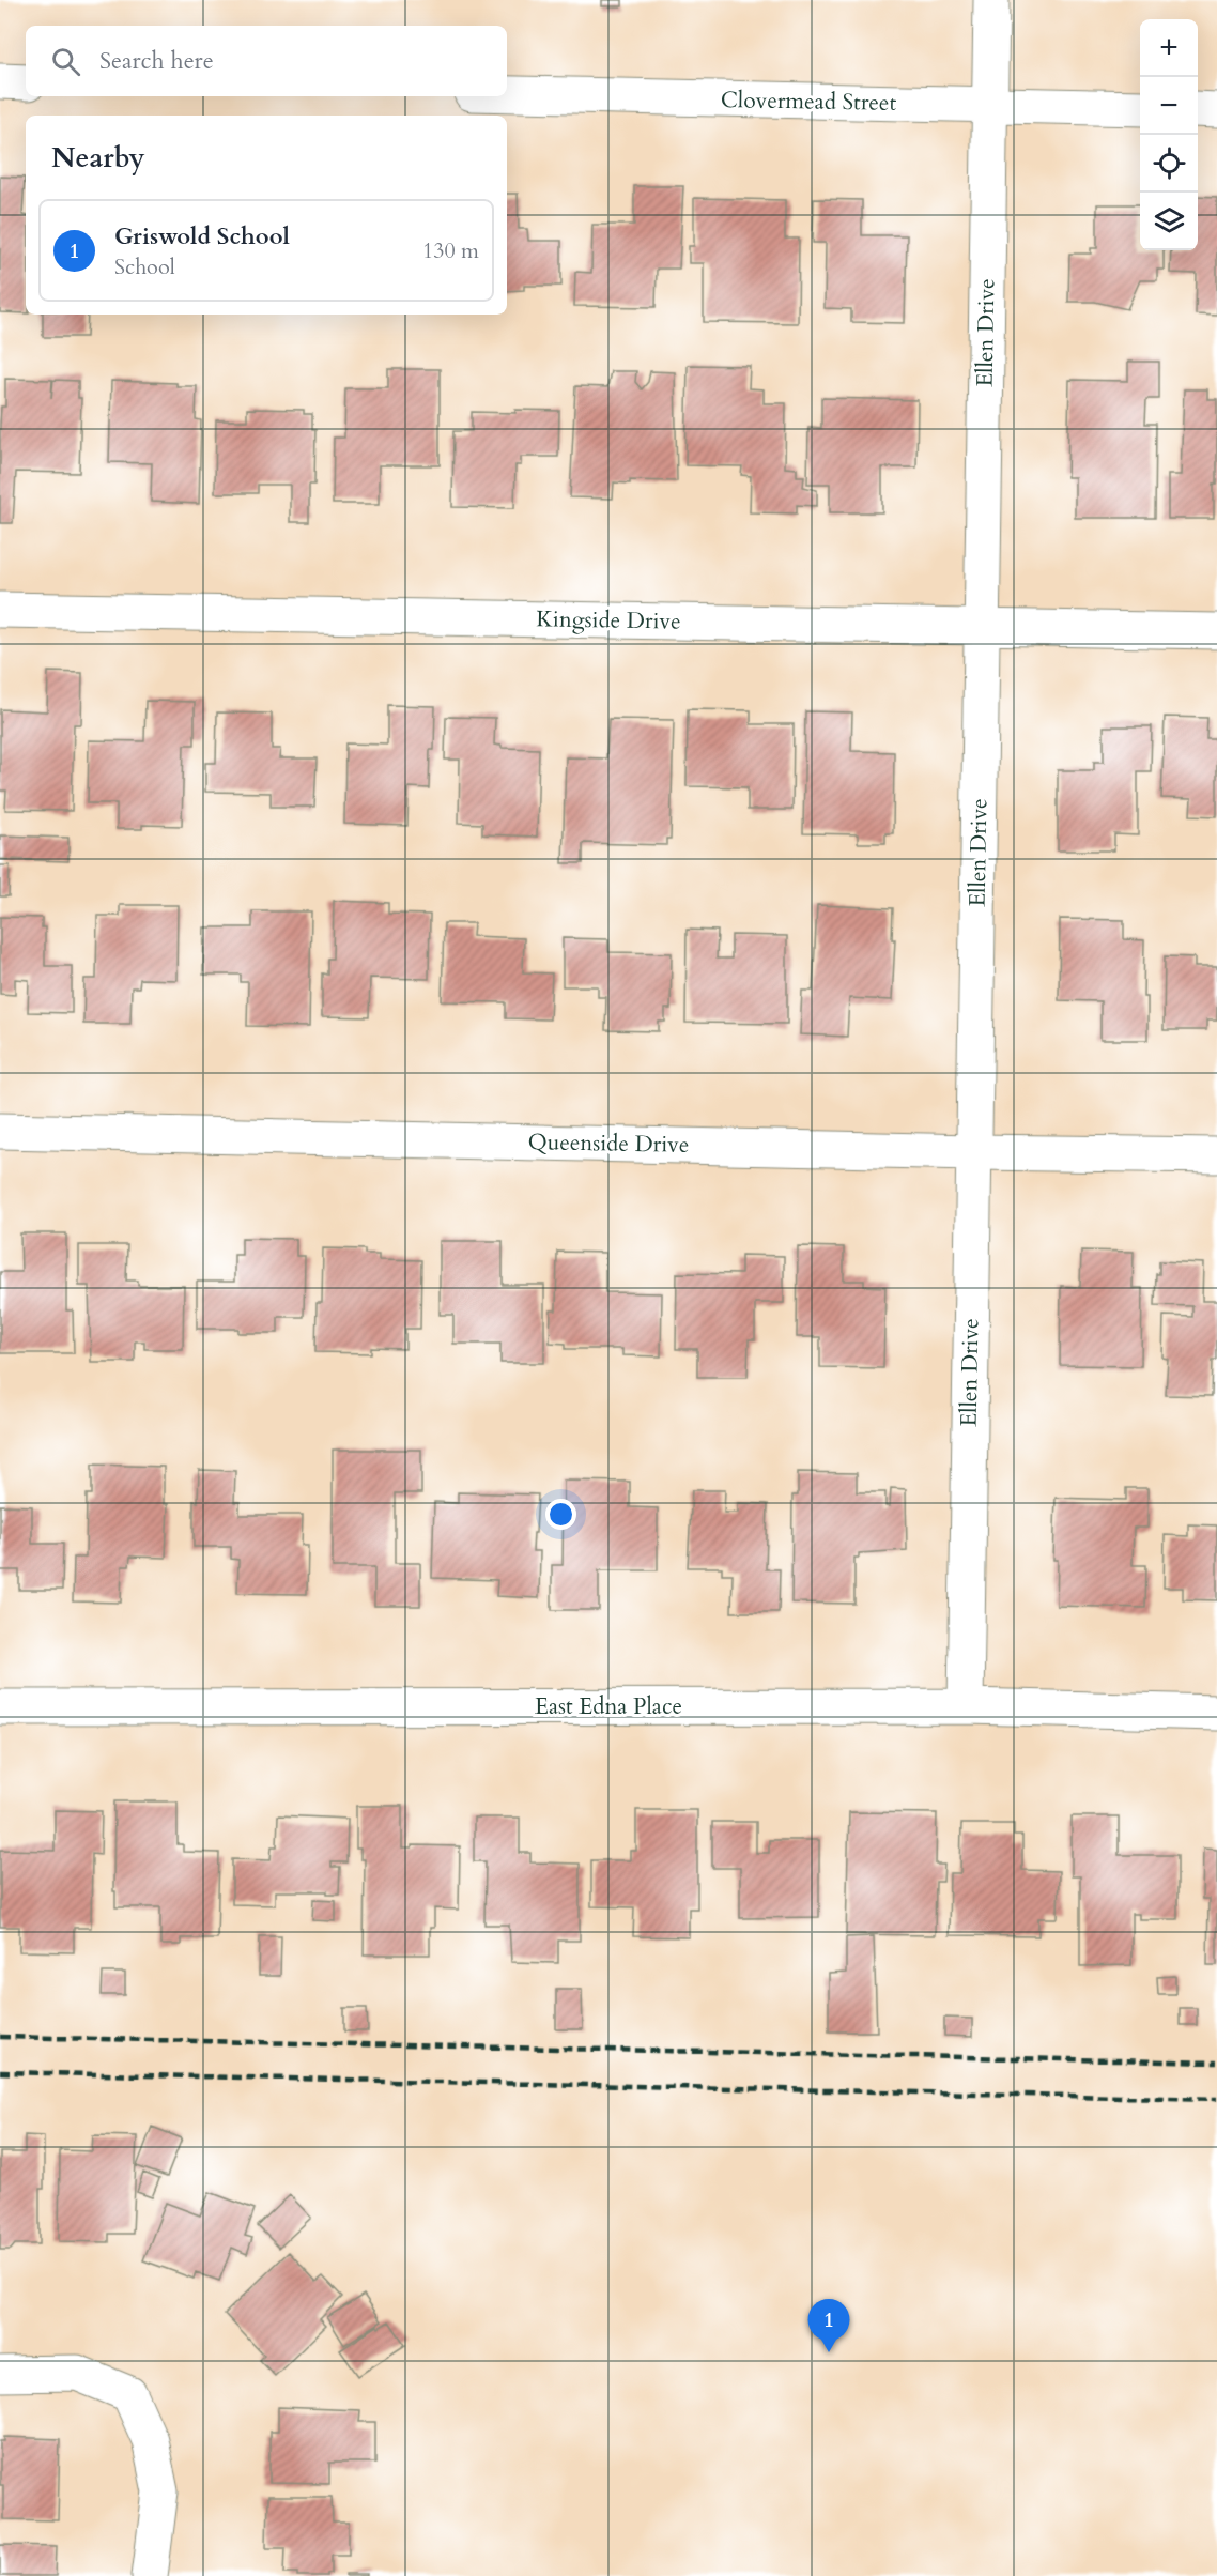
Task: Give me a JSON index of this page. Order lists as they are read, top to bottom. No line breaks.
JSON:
{"streets":{"street":["Clovermead Street","Ellen Drive","Kingside Drive","Queenside Drive","East Edna Place"]},"crossings":[["Clovermead Street","Ellen Drive"],["Ellen Drive","Kingside Drive"],["Ellen Drive","Queenside Drive"],["Ellen Drive","East Edna Place"]],"page":{"map_buttons":["+","−"],"search":"Search here","heading":"Nearby","list":[{"mark":"1","name":"Griswold School","note":"School","value":"130 m"}],"pins":"1"}}
